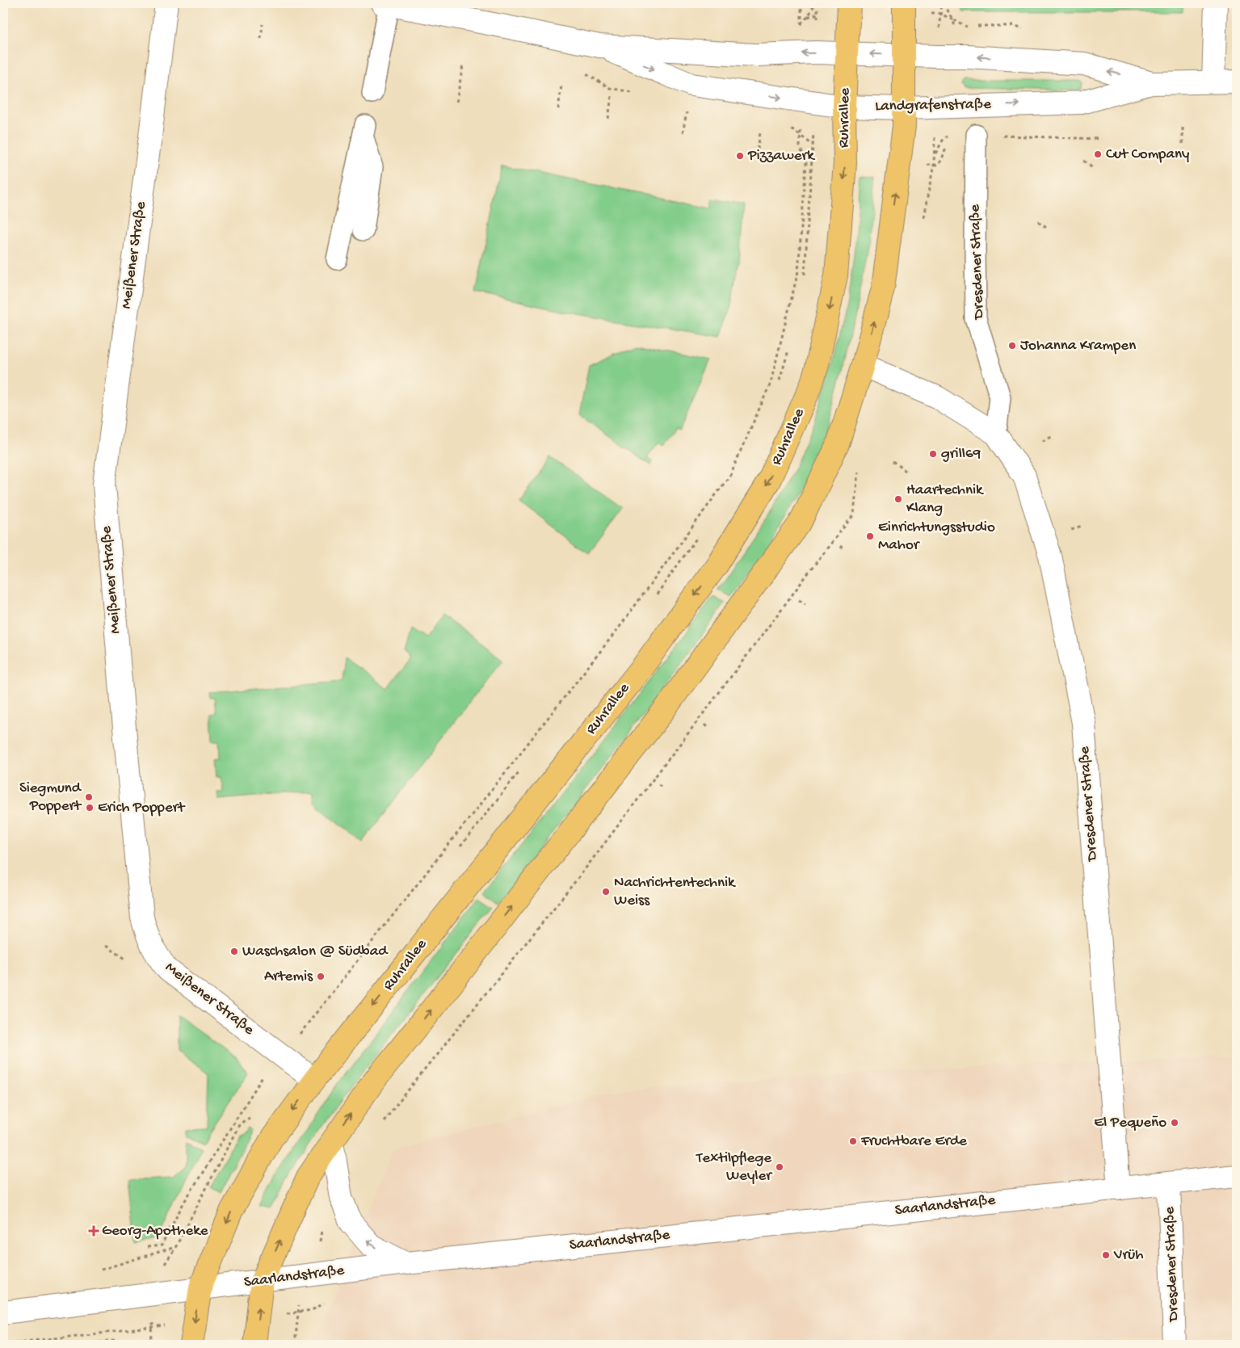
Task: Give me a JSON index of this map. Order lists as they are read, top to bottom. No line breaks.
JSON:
{"streets":{"main road":["Ruhrallee"],"street":["Landgrafenstraße","Meißener Straße","Dresdener Straße","Saarlandstraße"]},"crossings":[["Landgrafenstraße","Ruhrallee"],["Ruhrallee","Meißener Straße"],["Ruhrallee","Saarlandstraße"],["Dresdener Straße","Saarlandstraße"]],"places":{"other":["Cut Company","Pizzawerk","Johanna Krampen","grill69","Haartechnik Klang","Einrichtungsstudio Mahor","Siegmund Poppert","Erich Poppert","Nachrichtentechnik Weiss","Waschsalon @ Südbad","Artemis","El Pequeño","Fruchtbare Erde","Textilpflege Weyler","Vrüh"],"health":["Georg-Apotheke"]}}
